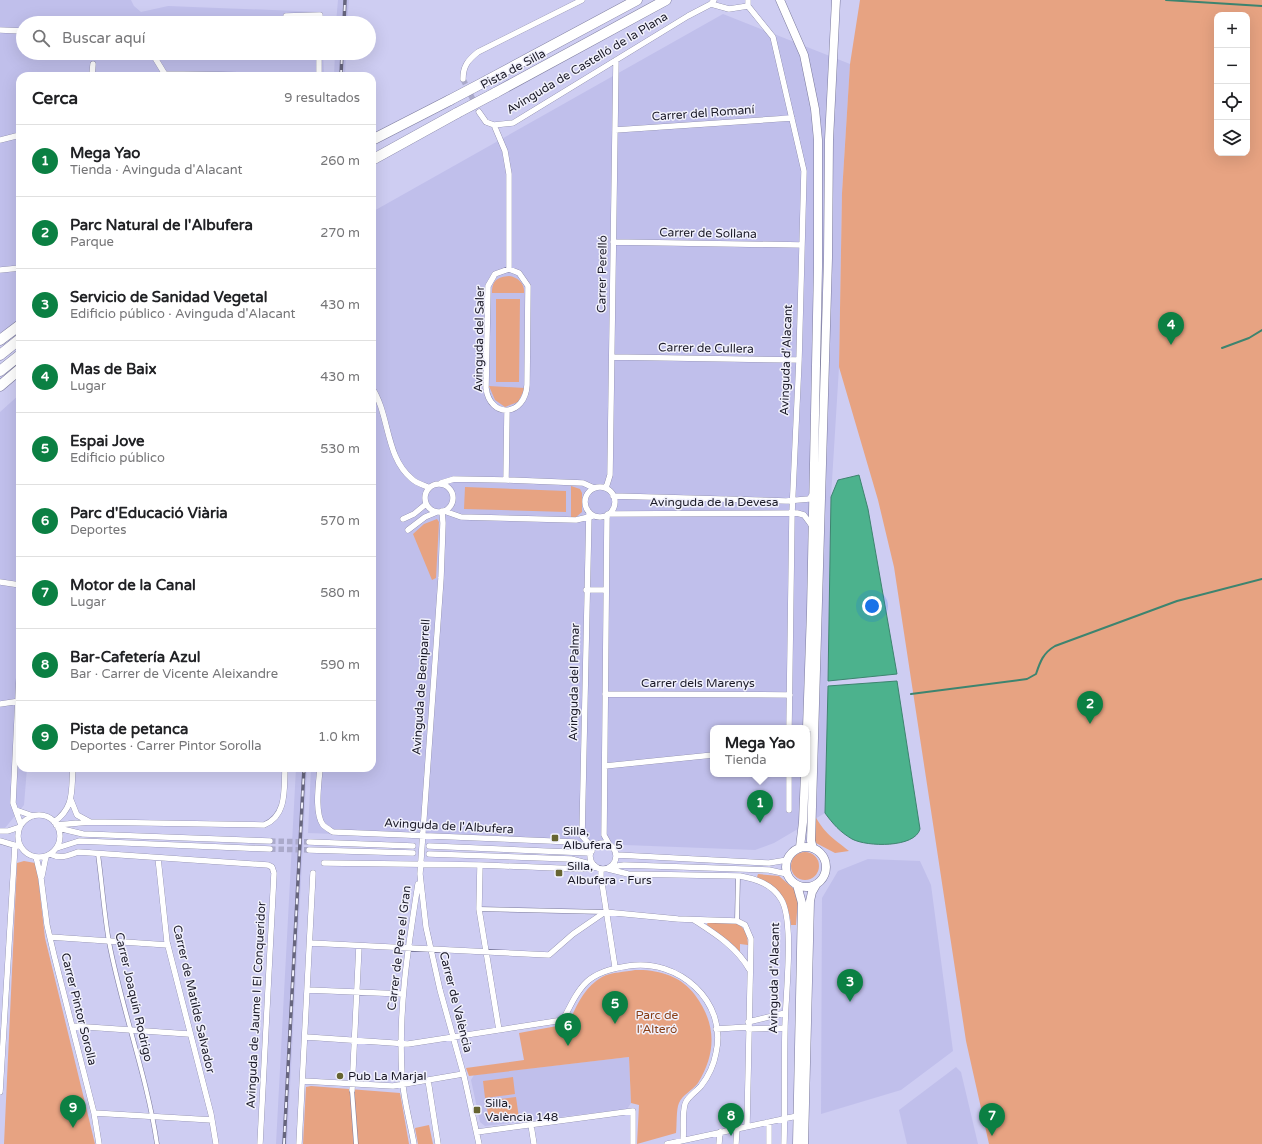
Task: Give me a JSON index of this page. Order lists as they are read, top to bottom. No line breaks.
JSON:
{"streets":{"highway":["Pista de Silla"],"street":["Avinguda de Castelló de la Plana","Carrer del Romaní","Carrer de Sollana","Carrer Perelló","Avinguda del Saler","Carrer de Cullera","Avinguda d'Alacant","Avinguda de la Devesa","Avinguda del Palmar","Carrer dels Marenys","Avinguda de Beniparrell","Avinguda de l'Albufera","Carrer de Pere el Gran","Carrer Joaquín Rodrigo","Carrer de Matilde Salvador","Carrer de València","Avinguda de Jaume I El Conqueridor","Carrer Pintor Sorolla"]},"crossings":[["Avinguda de Castelló de la Plana","Carrer Perelló"],["Carrer del Romaní","Carrer Perelló"],["Carrer del Romaní","Avinguda d'Alacant"],["Carrer de Sollana","Carrer Perelló"],["Carrer de Sollana","Avinguda d'Alacant"],["Carrer Perelló","Carrer de Cullera"],["Carrer Perelló","Avinguda de la Devesa"],["Carrer Perelló","Avinguda del Palmar"],["Carrer de Cullera","Avinguda d'Alacant"],["Avinguda d'Alacant","Avinguda de la Devesa"],["Avinguda d'Alacant","Avinguda del Palmar"],["Avinguda d'Alacant","Carrer dels Marenys"],["Avinguda d'Alacant","Avinguda de l'Albufera"],["Avinguda de la Devesa","Avinguda del Palmar"],["Avinguda del Palmar","Avinguda de l'Albufera"],["Avinguda de Beniparrell","Avinguda de l'Albufera"],["Avinguda de Beniparrell","Carrer de València"],["Carrer de Pere el Gran","Carrer de València"],["Carrer de Matilde Salvador","Avinguda de Jaume I El Conqueridor"]],"parks":["Parc de l'Alteró"],"places":{"transit":["Silla, Albufera 5","Silla, Albufera - Furs","Silla, València 148"],"other":["Pub La Marjal"]},"page":{"map_buttons":["+","−"],"search":"Buscar aquí","heading":["Cerca","9 resultados"],"list":[{"mark":"1","name":"Mega Yao","note":"Tienda · Avinguda d'Alacant","value":"260 m"},{"mark":"2","name":"Parc Natural de l'Albufera","note":"Parque","value":"270 m"},{"mark":"3","name":"Servicio de Sanidad Vegetal","note":"Edificio público · Avinguda d'Alacant","value":"430 m"},{"mark":"4","name":"Mas de Baix","note":"Lugar","value":"430 m"},{"mark":"5","name":"Espai Jove","note":"Edificio público","value":"530 m"},{"mark":"6","name":"Parc d'Educació Viària","note":"Deportes","value":"570 m"},{"mark":"7","name":"Motor de la Canal","note":"Lugar","value":"580 m"},{"mark":"8","name":"Bar-Cafetería Azul","note":"Bar · Carrer de Vicente Aleixandre","value":"590 m"},{"mark":"9","name":"Pista de petanca","note":"Deportes · Carrer Pintor Sorolla","value":"1.0 km"}],"pins":["4","2","1","3","5","6","9","7","8"],"popup":["Mega Yao","Tienda"]}}
